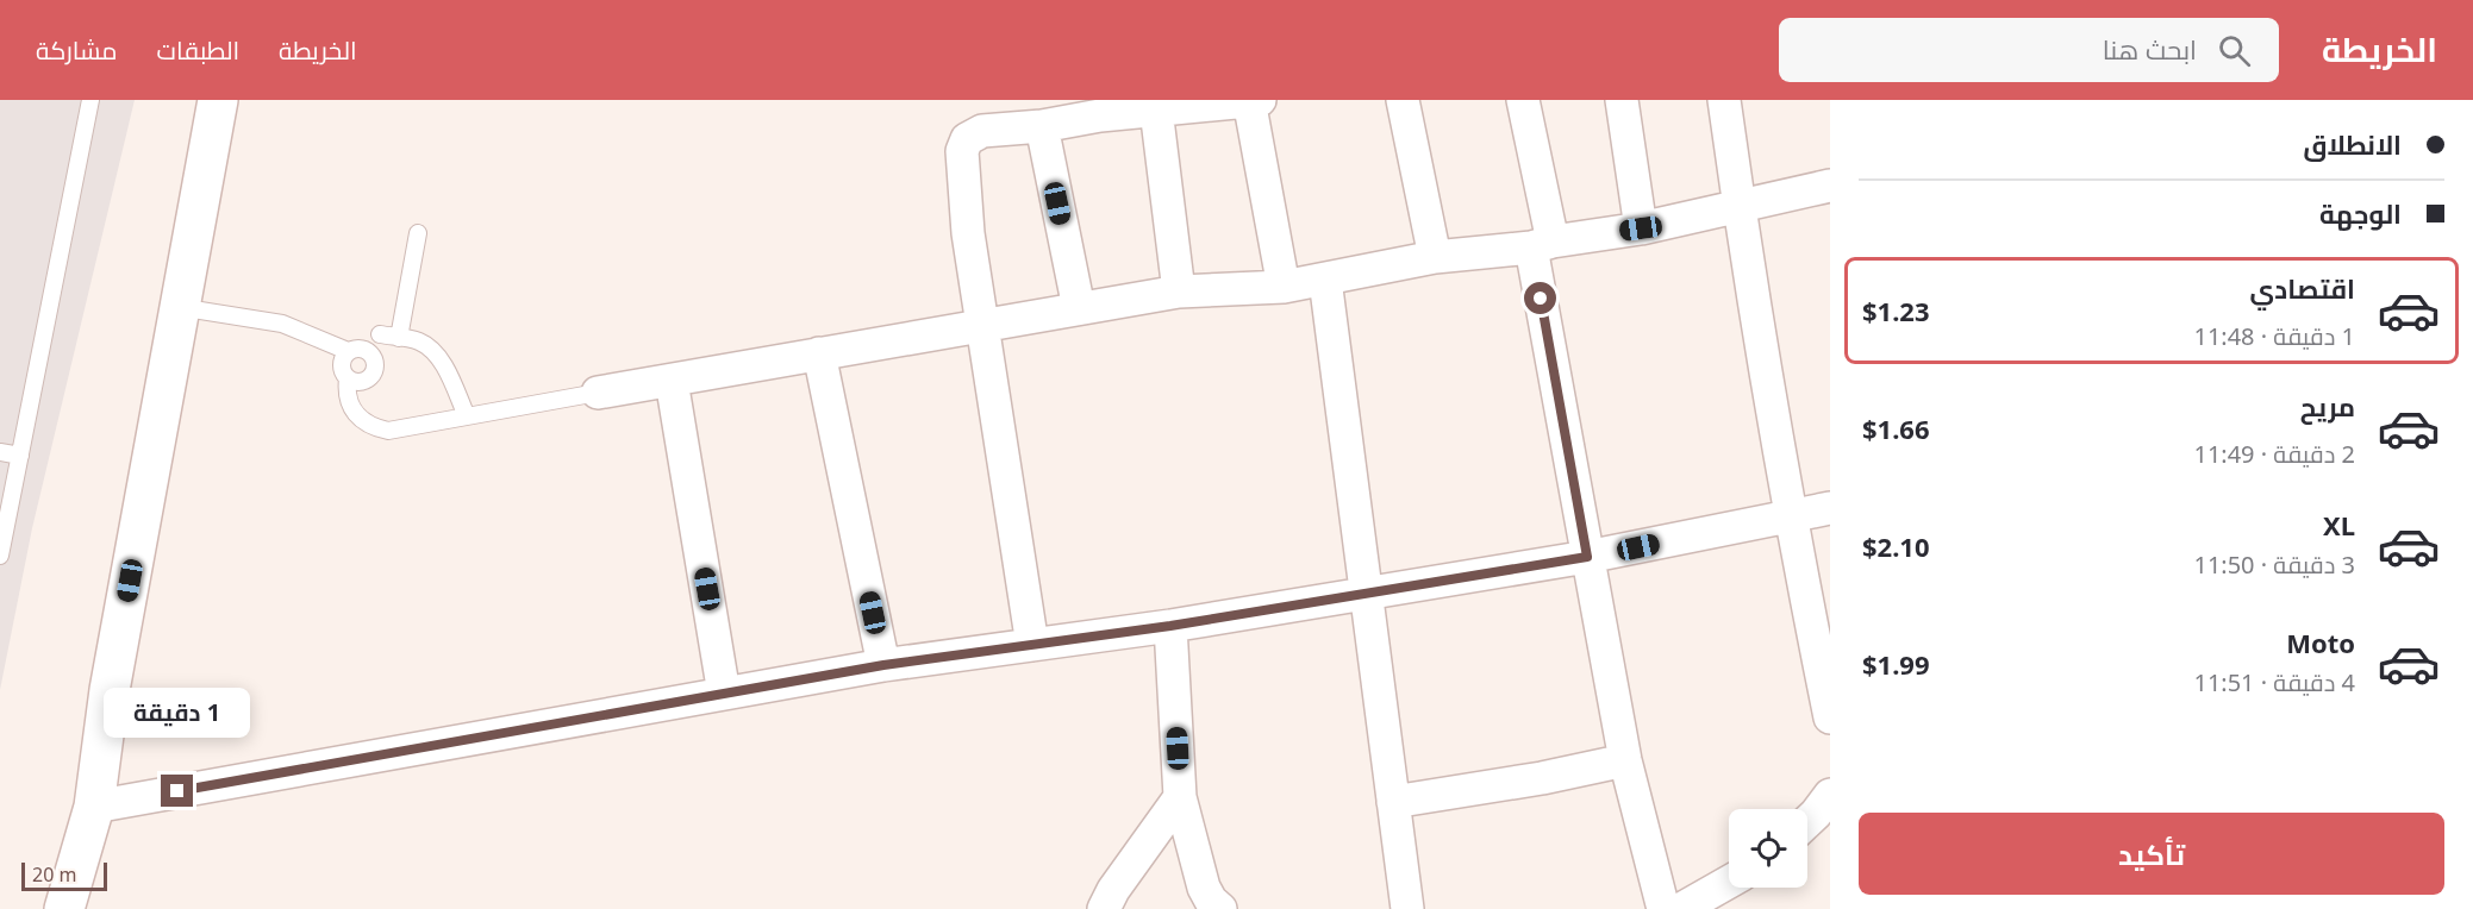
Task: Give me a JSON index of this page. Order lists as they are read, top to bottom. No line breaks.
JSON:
{"scale_bar":"20 m","page":{"header":"الخريطة","search":"ابحث هنا","nav":["الخريطة","الطبقات","مشاركة"],"banner":["الانطلاق","الوجهة"],"list":[{"name":"اقتصادي","note":"1 دقيقة · 11:48","value":"$1.23"},{"name":"مريح","note":"2 دقيقة · 11:49","value":"$1.66"},{"name":"XL","note":"3 دقيقة · 11:50","value":"$2.10"},{"name":"Moto","note":"4 دقيقة · 11:51","value":"$1.99"}],"bubble":"1 دقيقة","buttons":"تأكيد","scale":"20 m"}}
